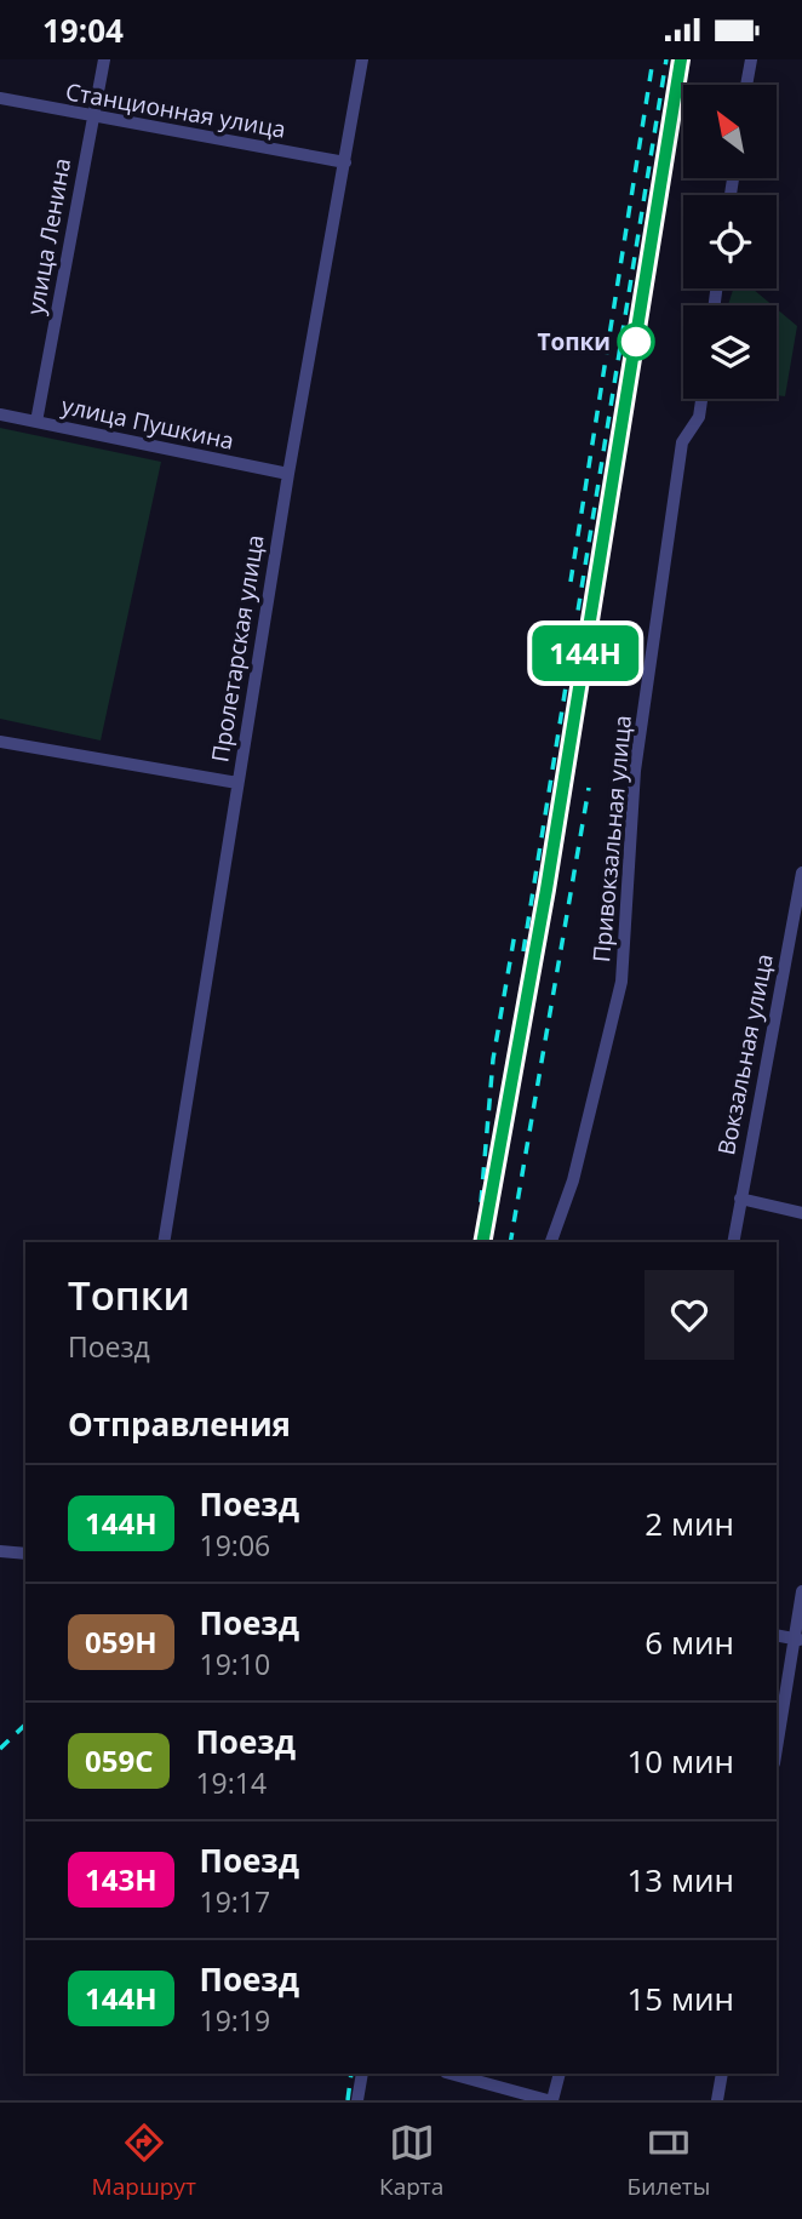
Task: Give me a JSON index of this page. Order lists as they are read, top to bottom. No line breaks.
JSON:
{"streets":{"street":["Станционная улица","улица Ленина","улица Пушкина","Пролетарская улица","Привокзальная улица","Вокзальная улица"]},"crossings":[["Станционная улица","улица Ленина"],["Станционная улица","Пролетарская улица"],["улица Ленина","улица Пушкина"],["улица Пушкина","Пролетарская улица"]],"places":["Топки"],"north":"top left","page":{"status":"19:04","on_map":"144Н","heading":[["Топки","Поезд"],"Отправления"],"list":[{"mark":"144Н","name":"Поезд","note":"19:06","value":"2 мин"},{"mark":"059Н","name":"Поезд","note":"19:10","value":"6 мин"},{"mark":"059С","name":"Поезд","note":"19:14","value":"10 мин"},{"mark":"143Н","name":"Поезд","note":"19:17","value":"13 мин"},{"mark":"144Н","name":"Поезд","note":"19:19","value":"15 мин"}],"tabs":["Маршрут","Карта","Билеты"]}}
